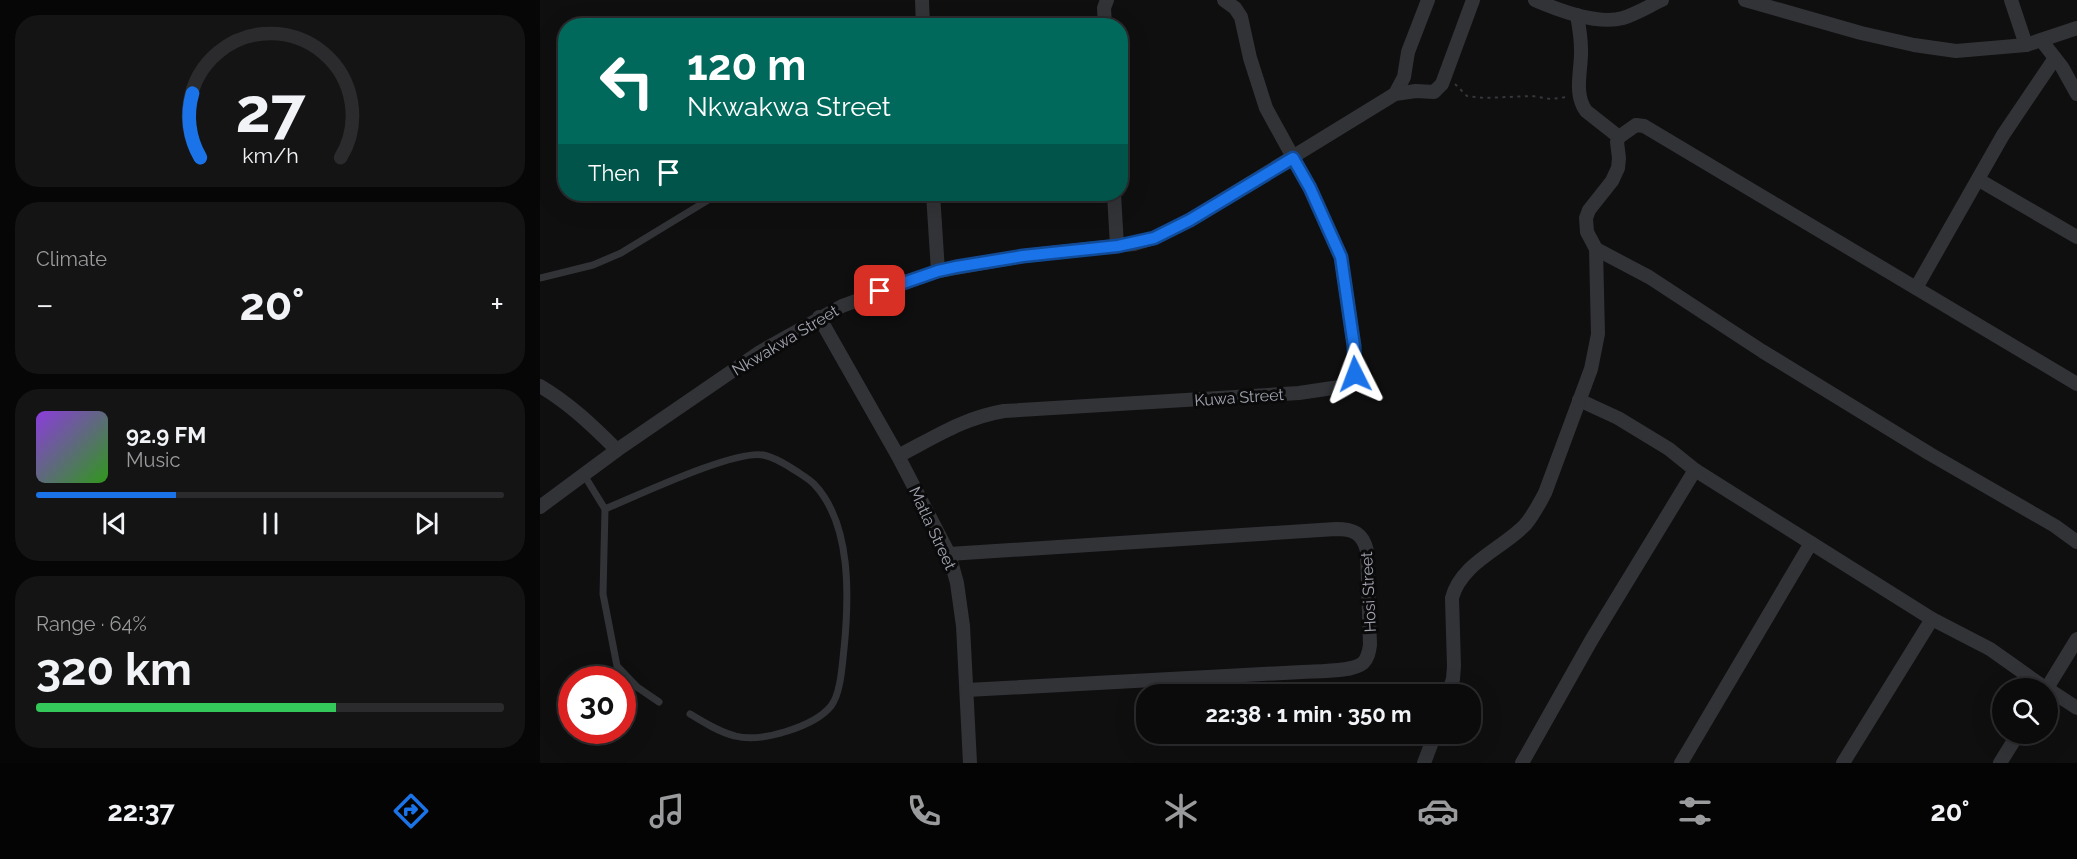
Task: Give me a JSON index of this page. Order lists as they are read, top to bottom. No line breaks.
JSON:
{"streets":{"street":["Nkwakwa Street","Kuwa Street","Matla Street","Hosi Street"]},"crossings":[["Nkwakwa Street","Kuwa Street"],["Nkwakwa Street","Matla Street"],["Kuwa Street","Matla Street"],["Matla Street","Hosi Street"]],"page":{"turn":["120 m","Nkwakwa Street"],"then":"Then","tile":["Climate",["Range · 64%","320 km"]],"heat":["−","20°","+"],"song":["92.9 FM","Music"],"limit":"30","trip":"22:38 · 1 min · 350 m","tabs":["22:37","20°"],"gauge":["27","km/h"]}}
